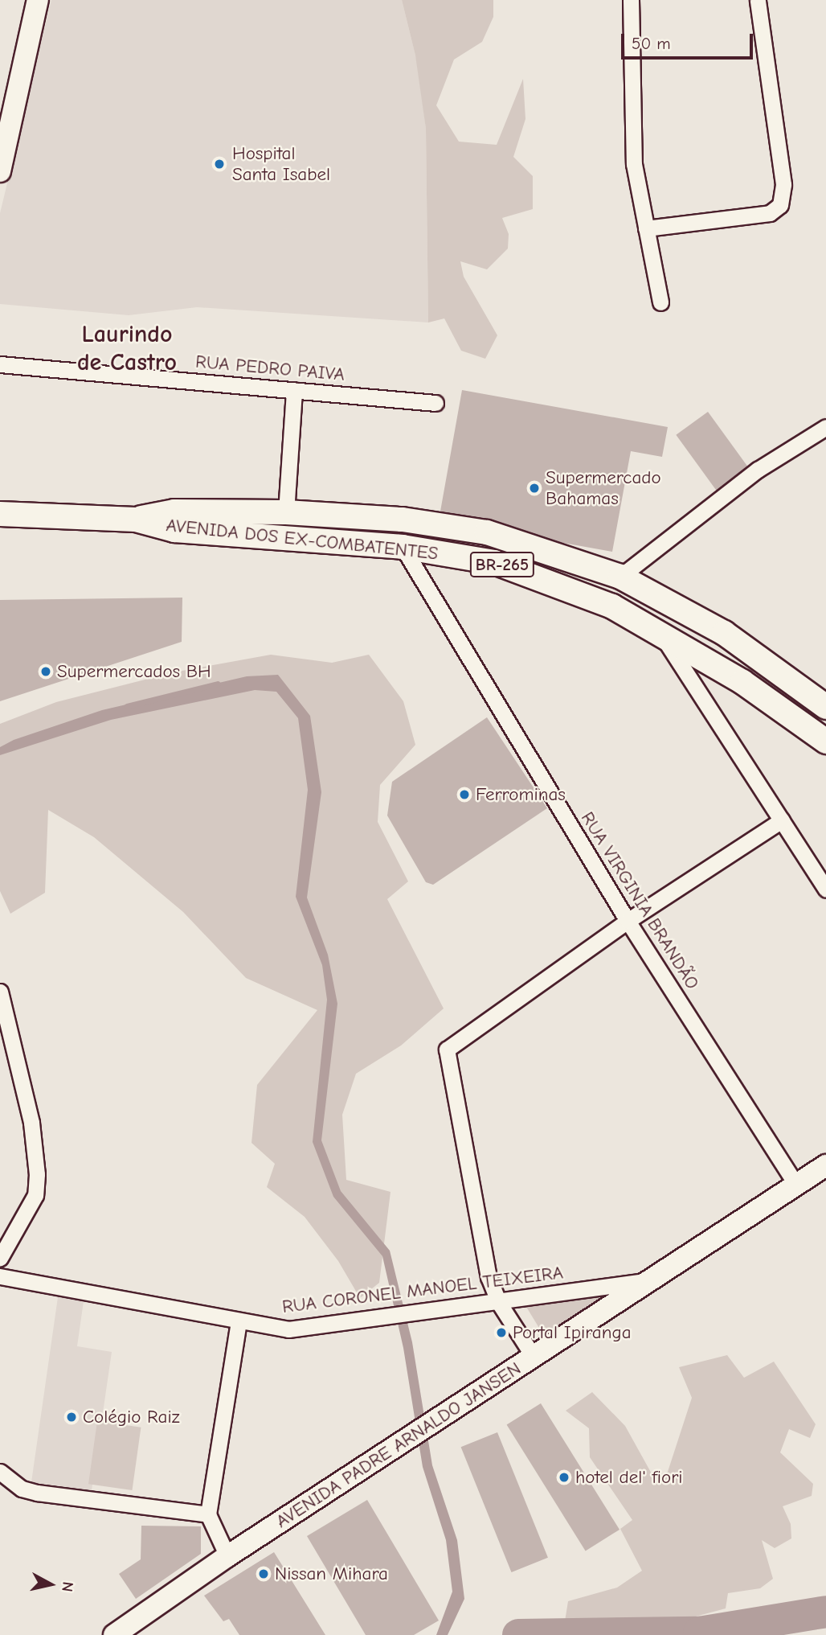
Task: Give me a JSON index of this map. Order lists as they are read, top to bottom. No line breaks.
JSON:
{"streets":{"main road":["AVENIDA DOS EX-COMBATENTES","BR-265","AVENIDA PADRE ARNALDO JANSEN"],"street":["RUA PEDRO PAIVA","RUA VIRGINIA BRANDÃO","RUA CORONEL MANOEL TEIXEIRA"]},"crossings":[["AVENIDA DOS EX-COMBATENTES","RUA VIRGINIA BRANDÃO"],["RUA VIRGINIA BRANDÃO","AVENIDA PADRE ARNALDO JANSEN"],["RUA CORONEL MANOEL TEIXEIRA","AVENIDA PADRE ARNALDO JANSEN"]],"districts":["Laurindo de Castro"],"places":["Hospital Santa Isabel","Supermercado Bahamas","Supermercados BH","Ferrominas","Portal Ipiranga","Colégio Raiz","hotel del' fiori","Nissan Mihara"],"scale_bar":"50 m","north":"right"}
